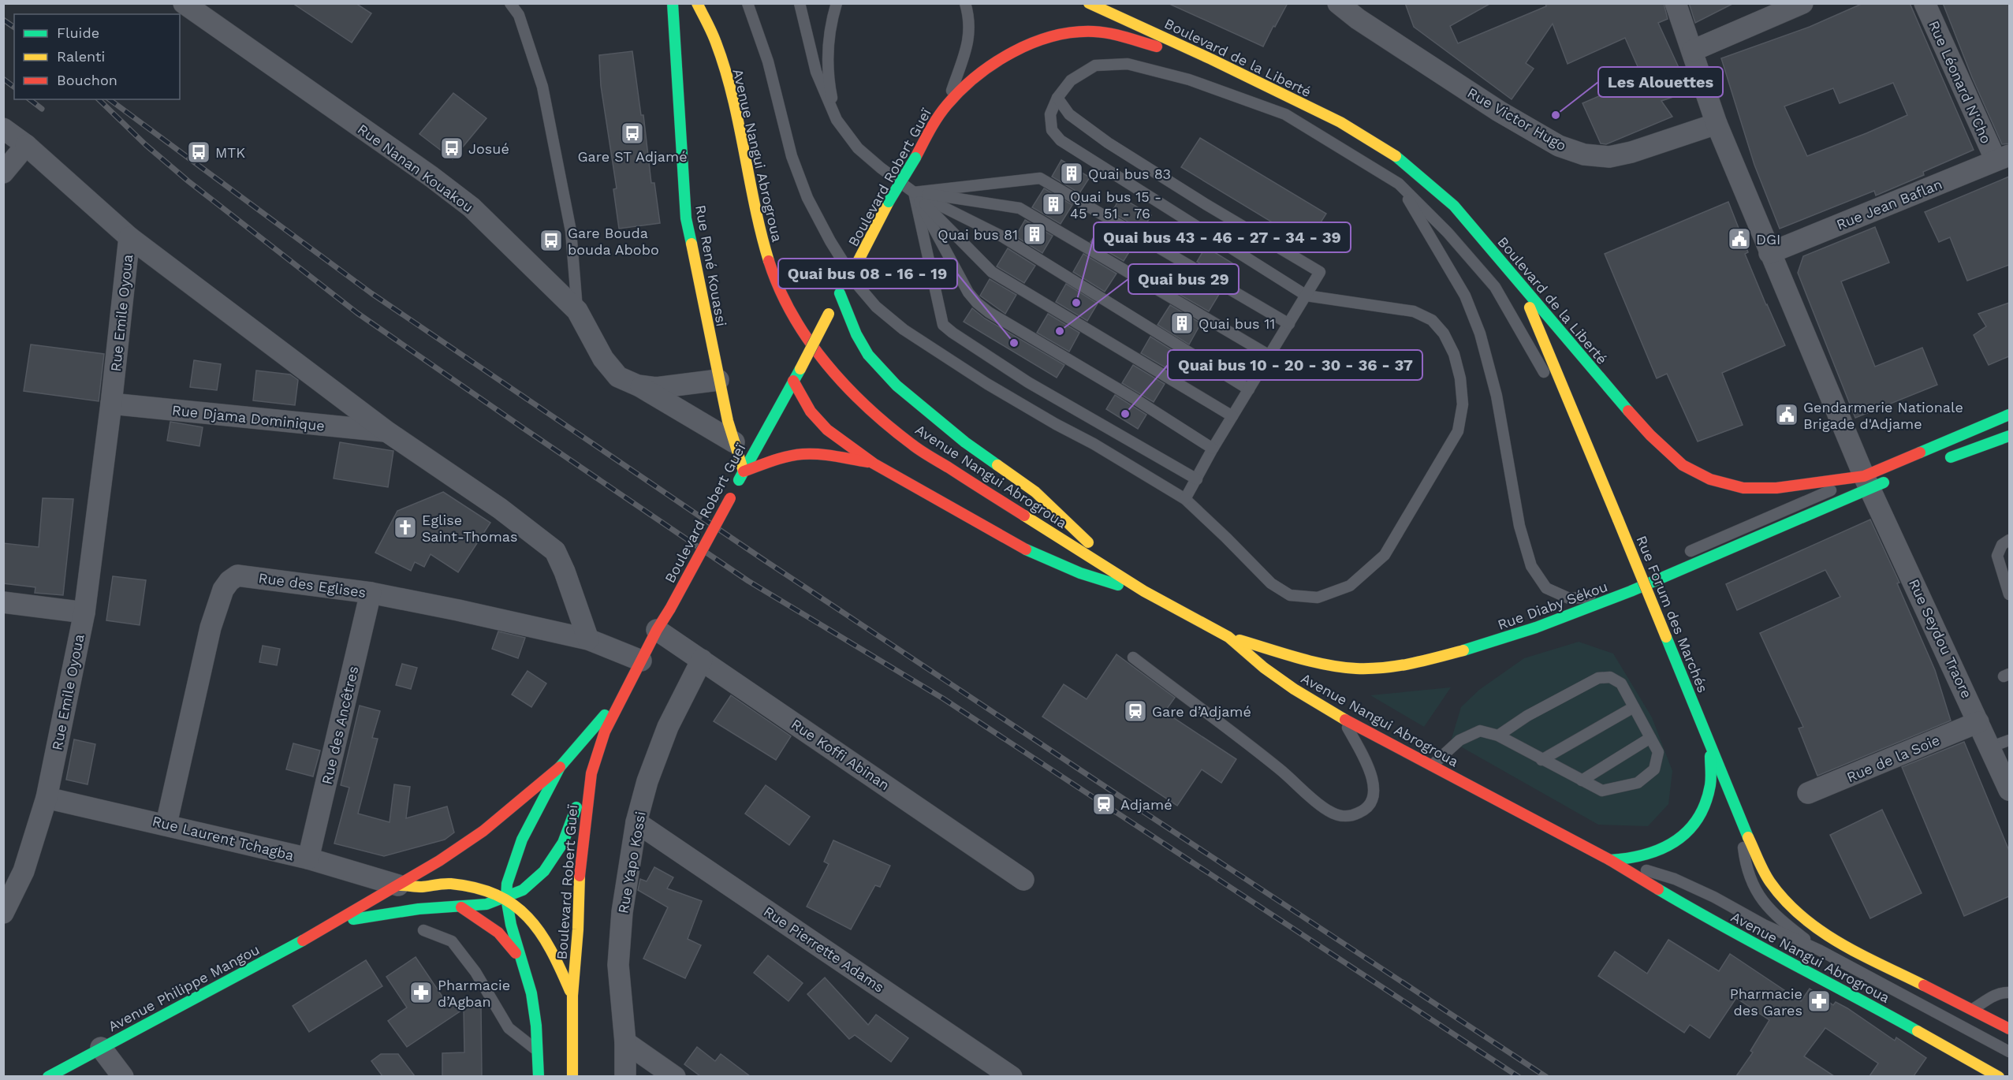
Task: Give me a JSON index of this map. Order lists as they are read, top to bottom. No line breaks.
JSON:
{"streets":{"main road":["Boulevard de la Liberté","Avenue Nangui Abrogroua","Boulevard Robert Gueï","Rue René Kouassi","Rue Diaby Sékou","Rue Forum des Marchés","Avenue Philippe Mangou"],"street":["Rue Léonard N'Cho","Rue Victor Hugo","Rue Nanan Kouakou","Rue Jean Baflan","Rue Emile Oyoua","Rue Djama Dominique","Rue des Eglises","Rue Seydou Traore","Rue des Ancêtres","Rue Koffi Abinan","Rue de la Soie","Rue Laurent Tchagba","Rue Yapo Kossi","Rue Pierrette Adams"]},"crossings":[["Boulevard de la Liberté","Boulevard Robert Gueï"],["Boulevard de la Liberté","Rue Diaby Sékou"],["Boulevard de la Liberté","Rue Forum des Marchés"],["Boulevard de la Liberté","Rue Seydou Traore"],["Rue Léonard N'Cho","Rue Jean Baflan"],["Rue Victor Hugo","Rue Seydou Traore"],["Avenue Nangui Abrogroua","Rue Diaby Sékou"],["Avenue Nangui Abrogroua","Rue Forum des Marchés"],["Rue Nanan Kouakou","Rue René Kouassi"],["Boulevard Robert Gueï","Rue René Kouassi"],["Boulevard Robert Gueï","Rue des Eglises"],["Boulevard Robert Gueï","Rue Koffi Abinan"],["Boulevard Robert Gueï","Avenue Philippe Mangou"],["Rue Jean Baflan","Rue Seydou Traore"],["Rue Emile Oyoua","Rue Djama Dominique"],["Rue Emile Oyoua","Rue des Eglises"],["Rue Emile Oyoua","Rue Laurent Tchagba"],["Rue des Eglises","Rue des Ancêtres"],["Rue des Eglises","Rue Laurent Tchagba"],["Rue Diaby Sékou","Rue Seydou Traore"],["Rue Seydou Traore","Rue de la Soie"],["Rue des Ancêtres","Rue Laurent Tchagba"],["Rue Koffi Abinan","Rue Yapo Kossi"],["Rue Laurent Tchagba","Avenue Philippe Mangou"],["Rue Yapo Kossi","Rue Pierrette Adams"]],"places":{"other":["Les Alouettes","Quai bus 43 - 46 - 27 - 34 - 39","Quai bus 29","Quai bus 08 - 16 - 19","Quai bus 10 - 20 - 30 - 36 - 37"],"bus stop":["Gare ST Adjamé","Josué","MTK","Gare Bouda bouda Abobo"],"building":["Quai bus 83","Quai bus 15 - 45 - 51 - 76","Quai bus 81","Quai bus 11"],"public building":["DGI","Gendarmerie Nationale Brigade d'Adjame"],"church":["Eglise Saint-Thomas"],"station":["Gare d’Adjamé","Adjamé"],"pharmacy":["Pharmacie d’Agban","Pharmacie des Gares"]},"legend":["Fluide","Ralenti","Bouchon"]}
